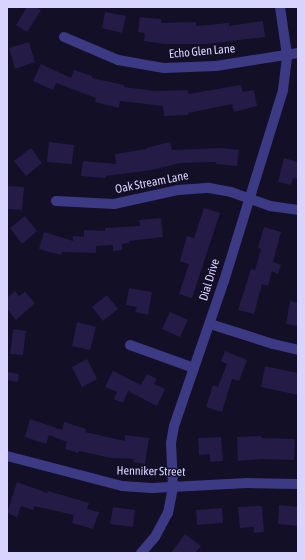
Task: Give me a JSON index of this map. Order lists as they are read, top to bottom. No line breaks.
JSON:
{"streets":{"street":["Echo Glen Lane","Oak Stream Lane","Dial Drive","Henniker Street"]},"crossings":[["Echo Glen Lane","Dial Drive"],["Oak Stream Lane","Dial Drive"],["Dial Drive","Henniker Street"]]}
